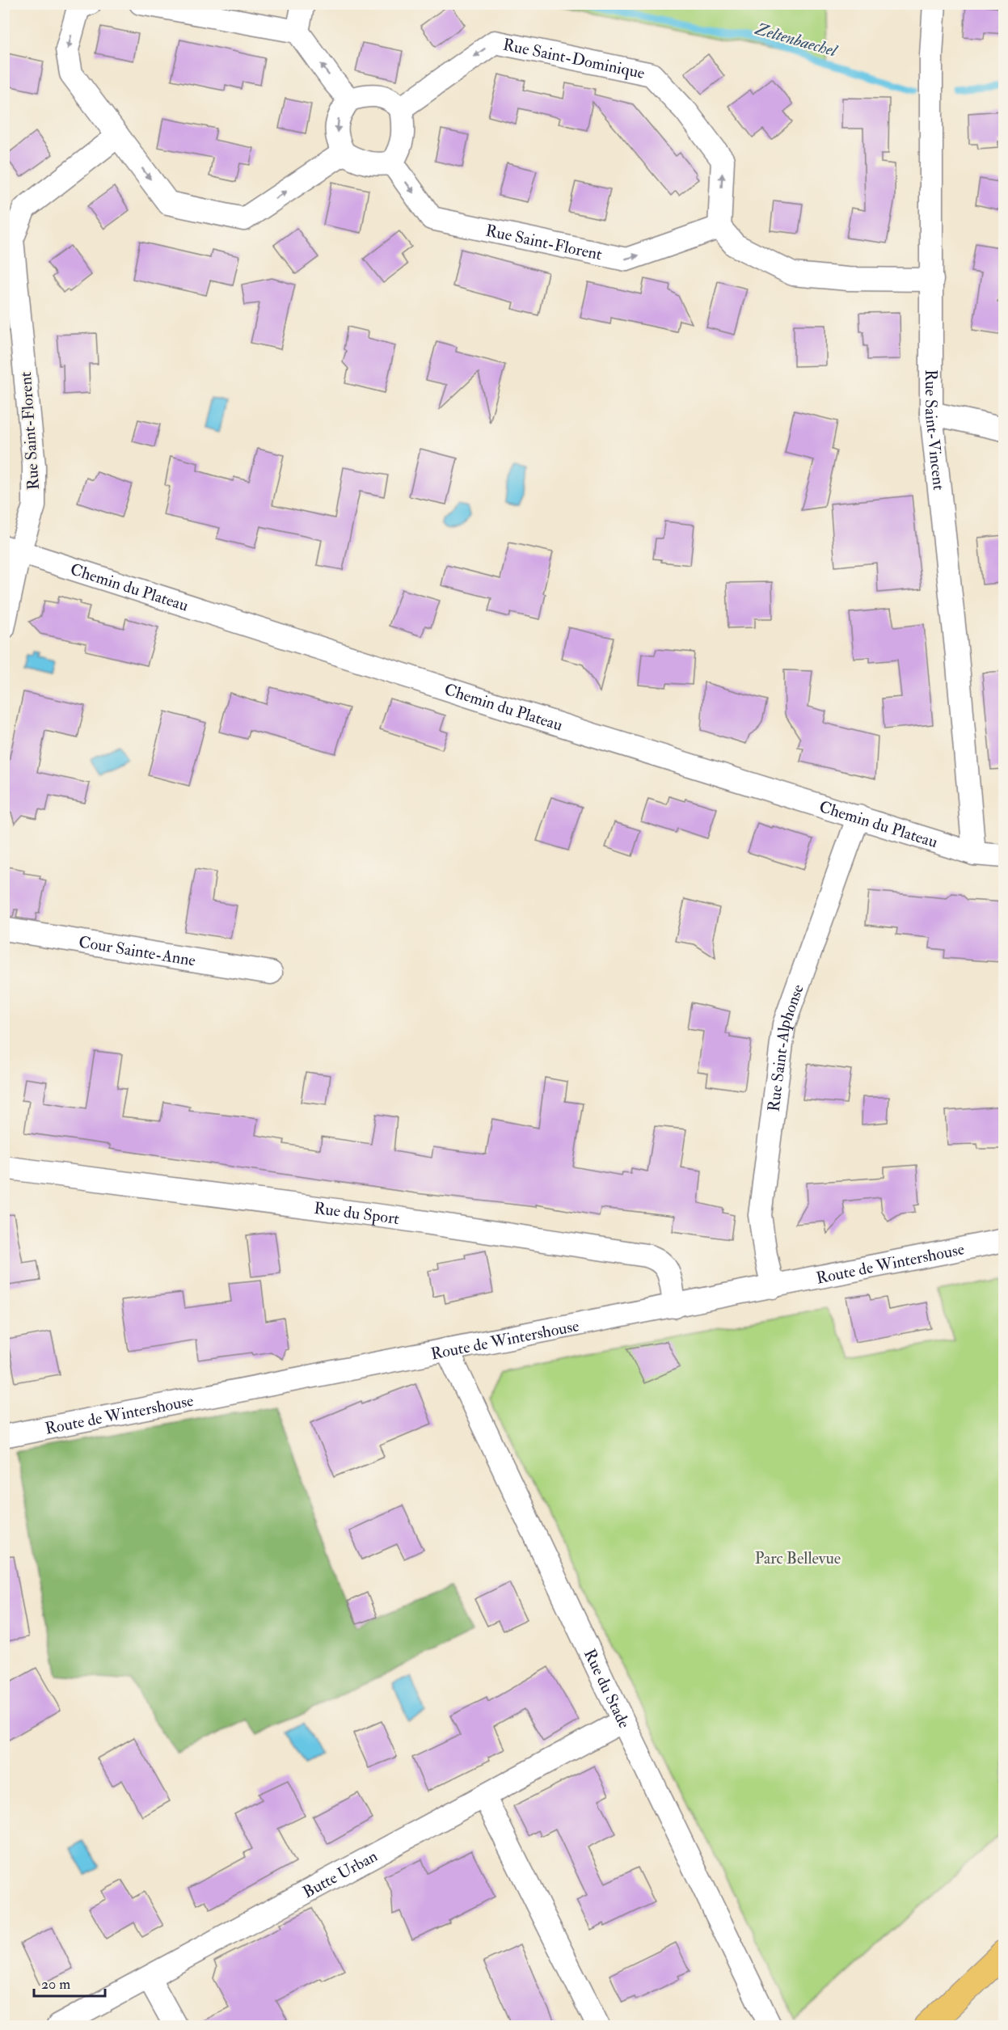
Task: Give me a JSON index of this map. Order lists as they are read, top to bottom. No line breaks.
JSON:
{"streets":{"street":["Rue Saint-Dominique","Rue Saint-Florent","Rue Saint-Vincent","Chemin du Plateau","Cour Sainte-Anne","Rue Saint-Alphonse","Rue du Sport","Route de Wintershouse","Rue du Stade","Butte Urban"]},"crossings":[["Rue Saint-Dominique","Rue Saint-Florent"],["Rue Saint-Florent","Chemin du Plateau"],["Rue Saint-Vincent","Chemin du Plateau"],["Chemin du Plateau","Rue Saint-Alphonse"],["Rue Saint-Alphonse","Route de Wintershouse"],["Rue du Sport","Route de Wintershouse"],["Route de Wintershouse","Rue du Stade"],["Rue du Stade","Butte Urban"]],"one_way":["Rue Saint-Florent"],"water":["Zeltenbaechel"],"parks":["Parc Bellevue"],"scale_bar":"20 m"}
